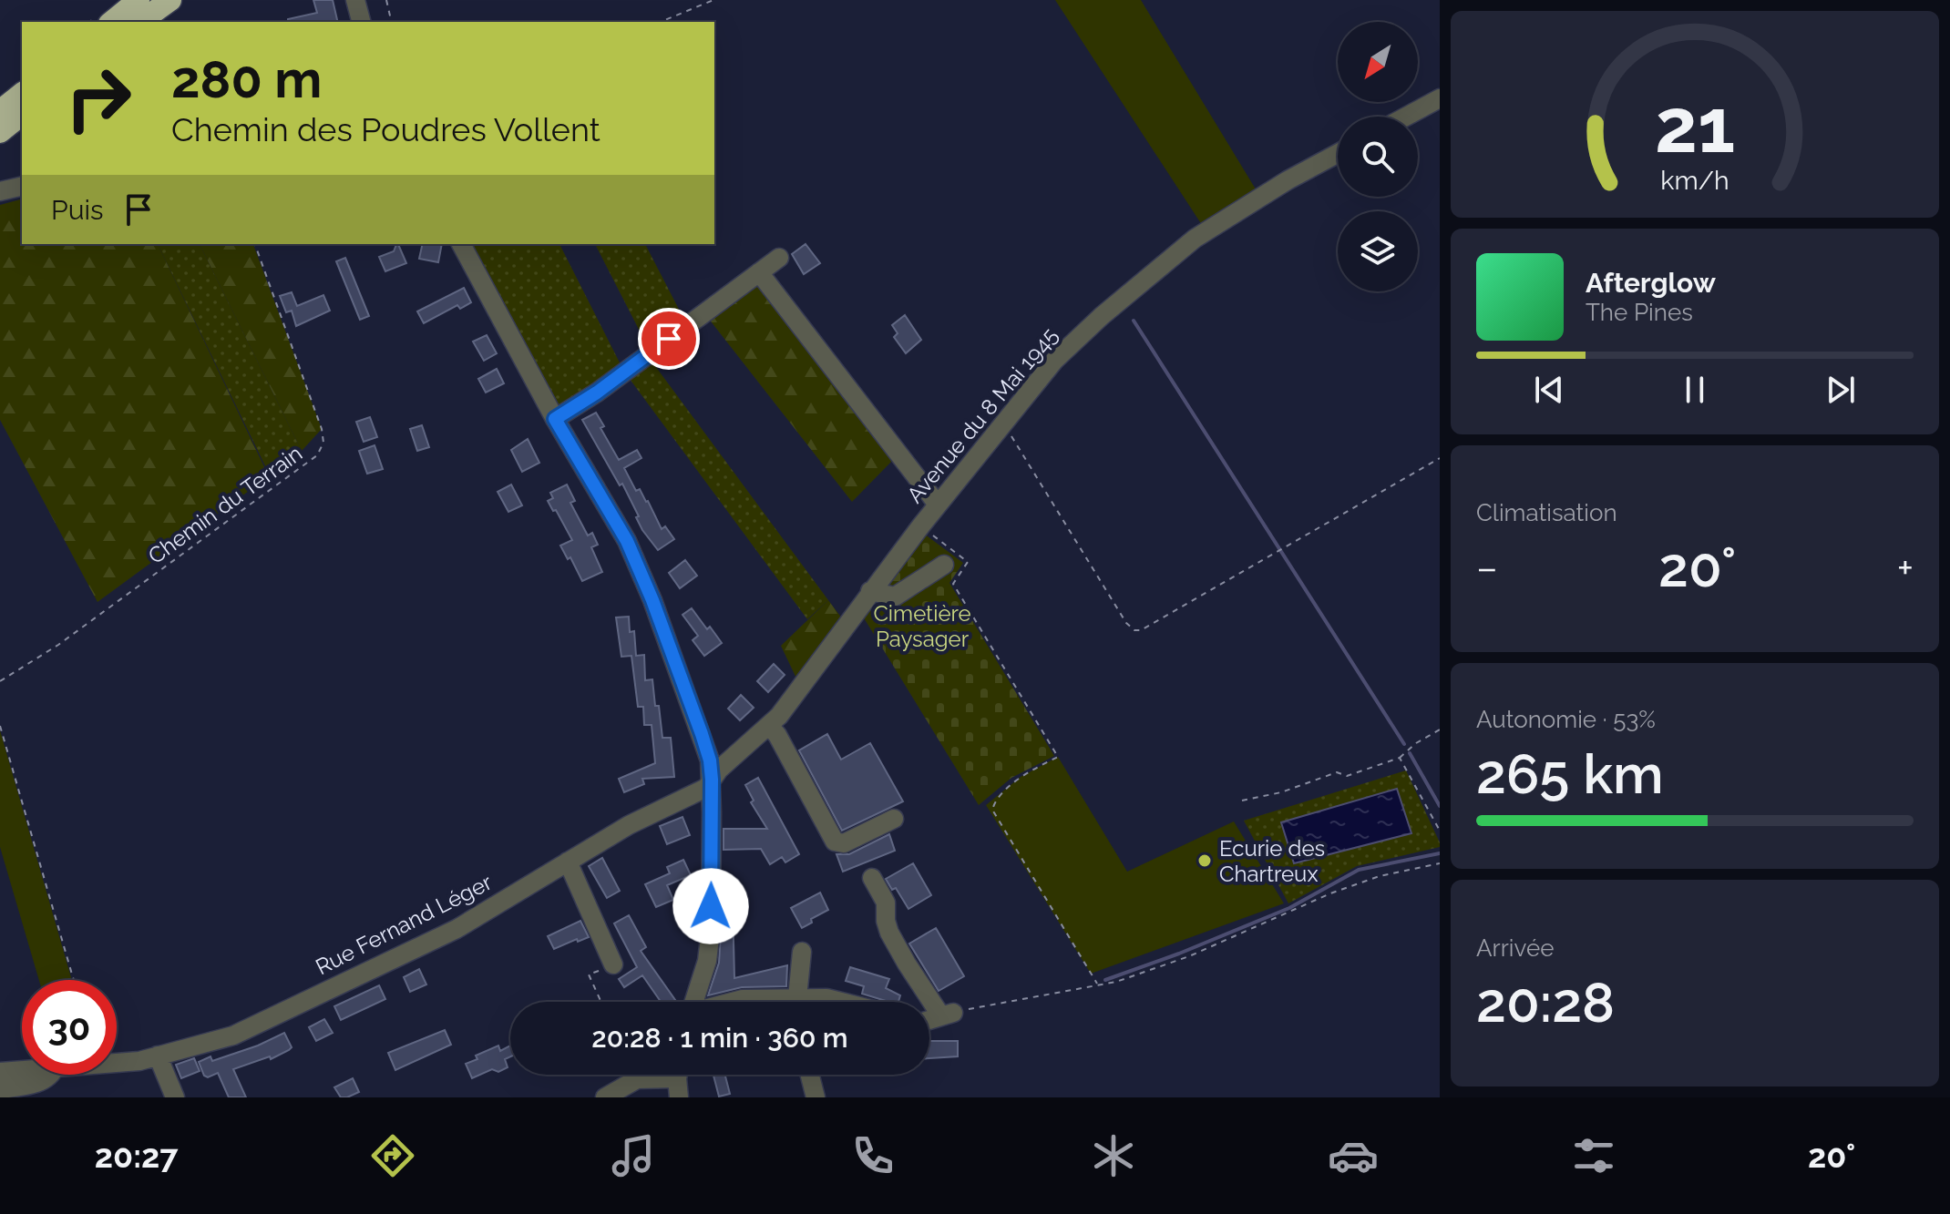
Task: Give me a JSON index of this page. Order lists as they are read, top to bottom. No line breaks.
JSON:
{"streets":{"street":["Avenue du 8 Mai 1945","Rue Fernand Léger"],"path":["Chemin du Terrain"]},"crossings":[["Avenue du 8 Mai 1945","Rue Fernand Léger"]],"parks":["Cimetière Paysager"],"places":["Ecurie des Chartreux"],"north":"bottom left","page":{"turn":["280 m","Chemin des Poudres Vollent"],"then":"Puis","song":["Afterglow","The Pines"],"tile":["Climatisation",["Autonomie · 53%","265 km"],["Arrivée","20:28"]],"heat":["−","20°","+"],"limit":"30","trip":"20:28 · 1 min · 360 m","tabs":["20:27","20°"],"gauge":["21","km/h"]}}
